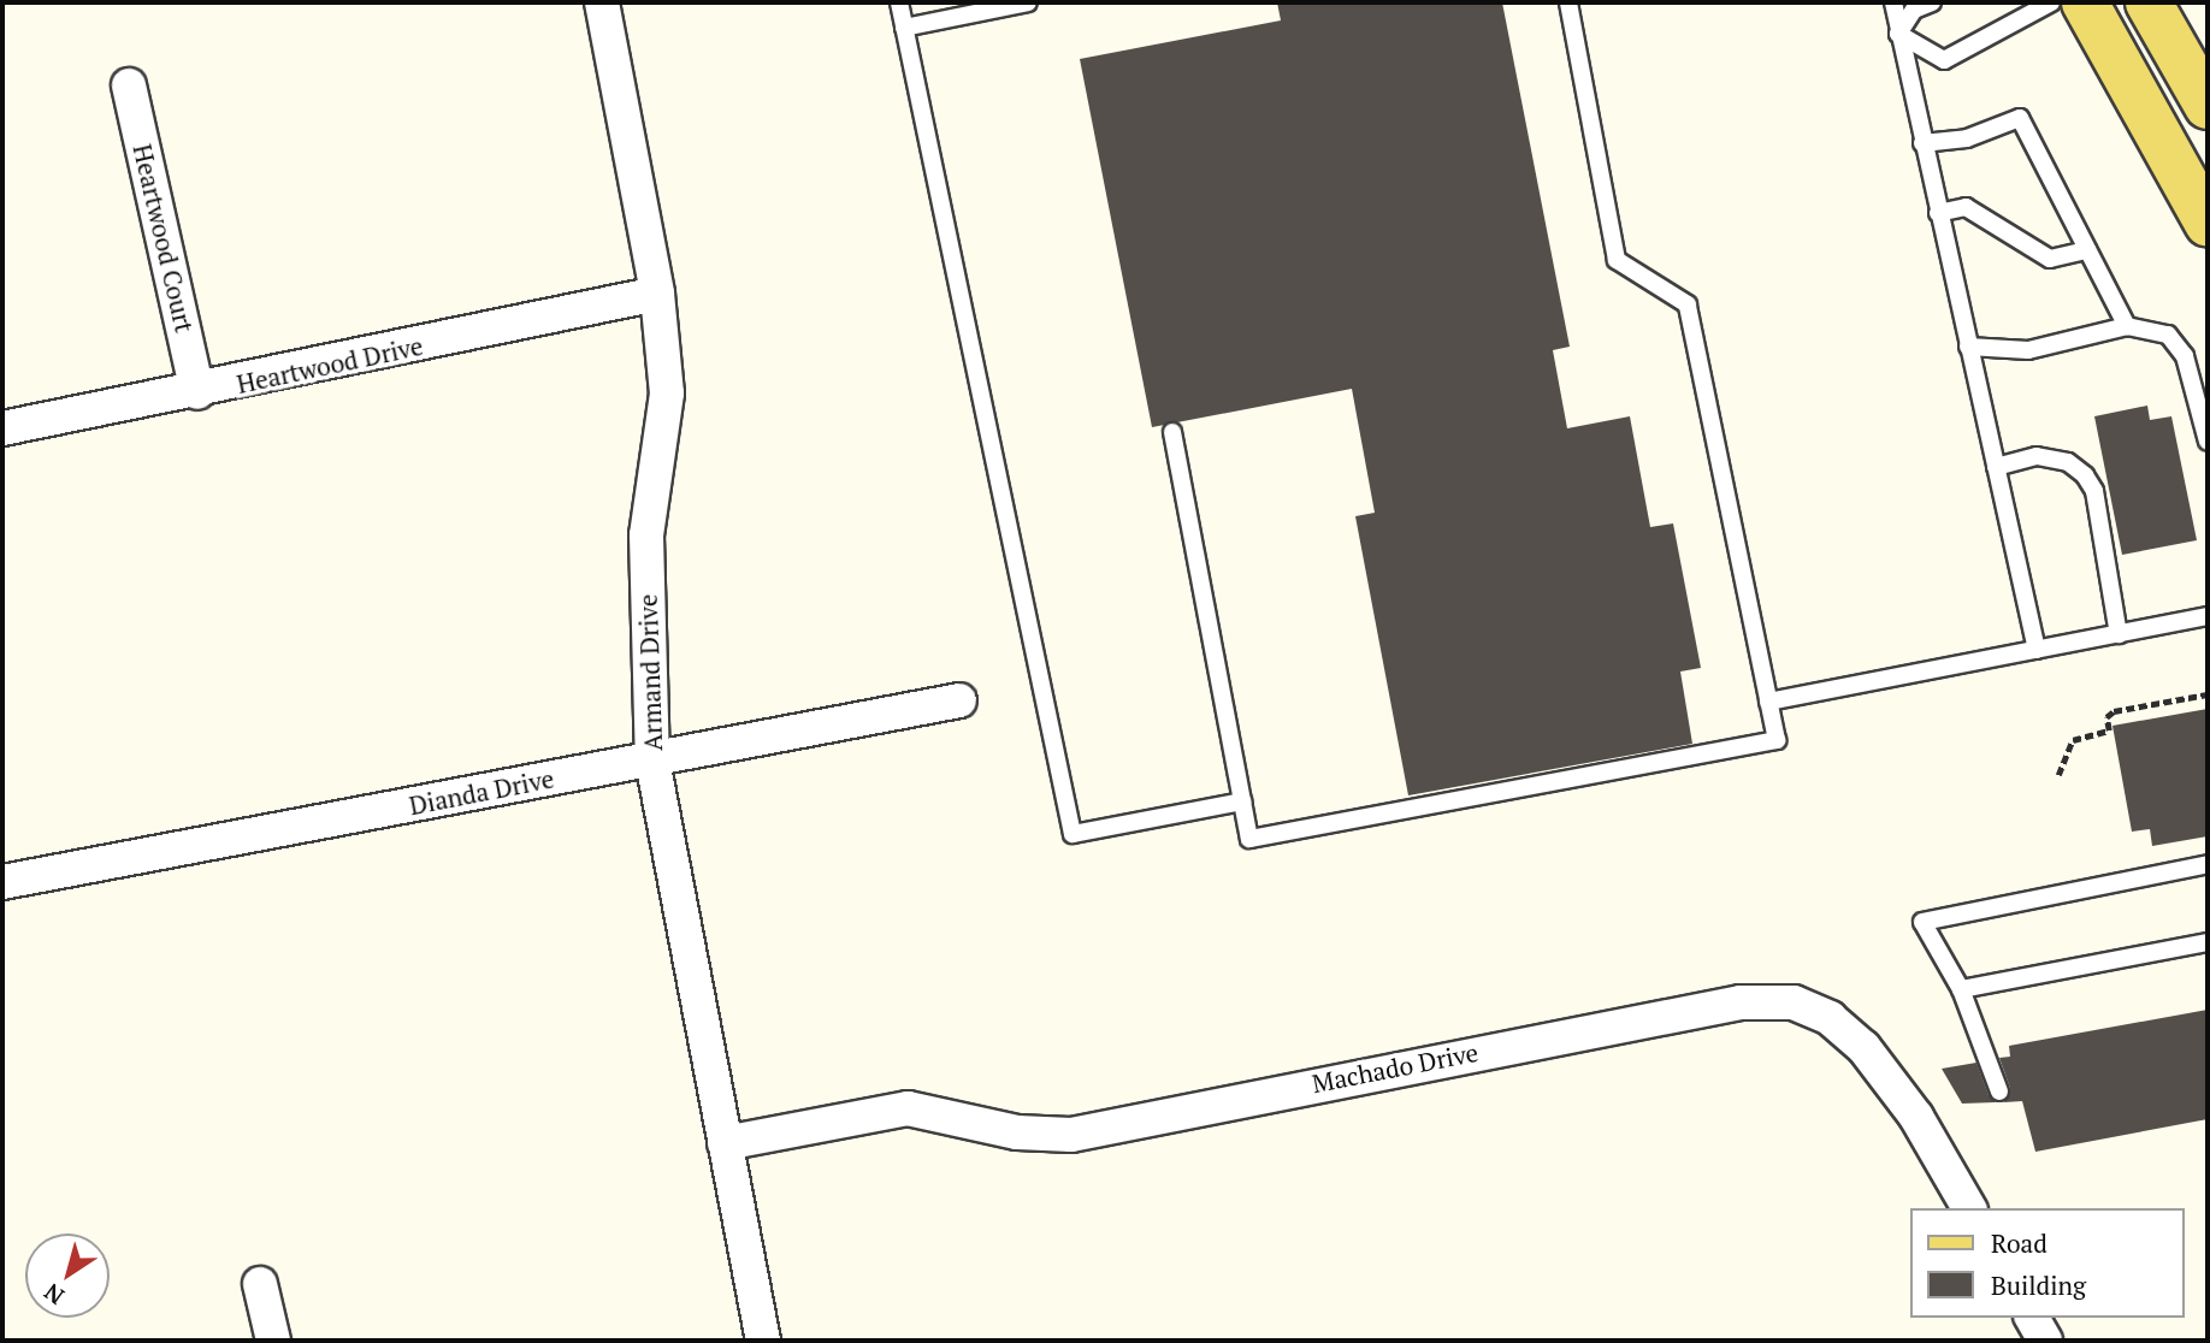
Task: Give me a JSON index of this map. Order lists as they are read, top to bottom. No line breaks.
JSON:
{"streets":{"street":["Heartwood Court","Heartwood Drive","Armand Drive","Dianda Drive","Machado Drive"]},"crossings":[["Heartwood Court","Heartwood Drive"],["Heartwood Drive","Armand Drive"],["Armand Drive","Dianda Drive"],["Armand Drive","Machado Drive"]],"legend":["Road","Building"],"north":"bottom left"}
